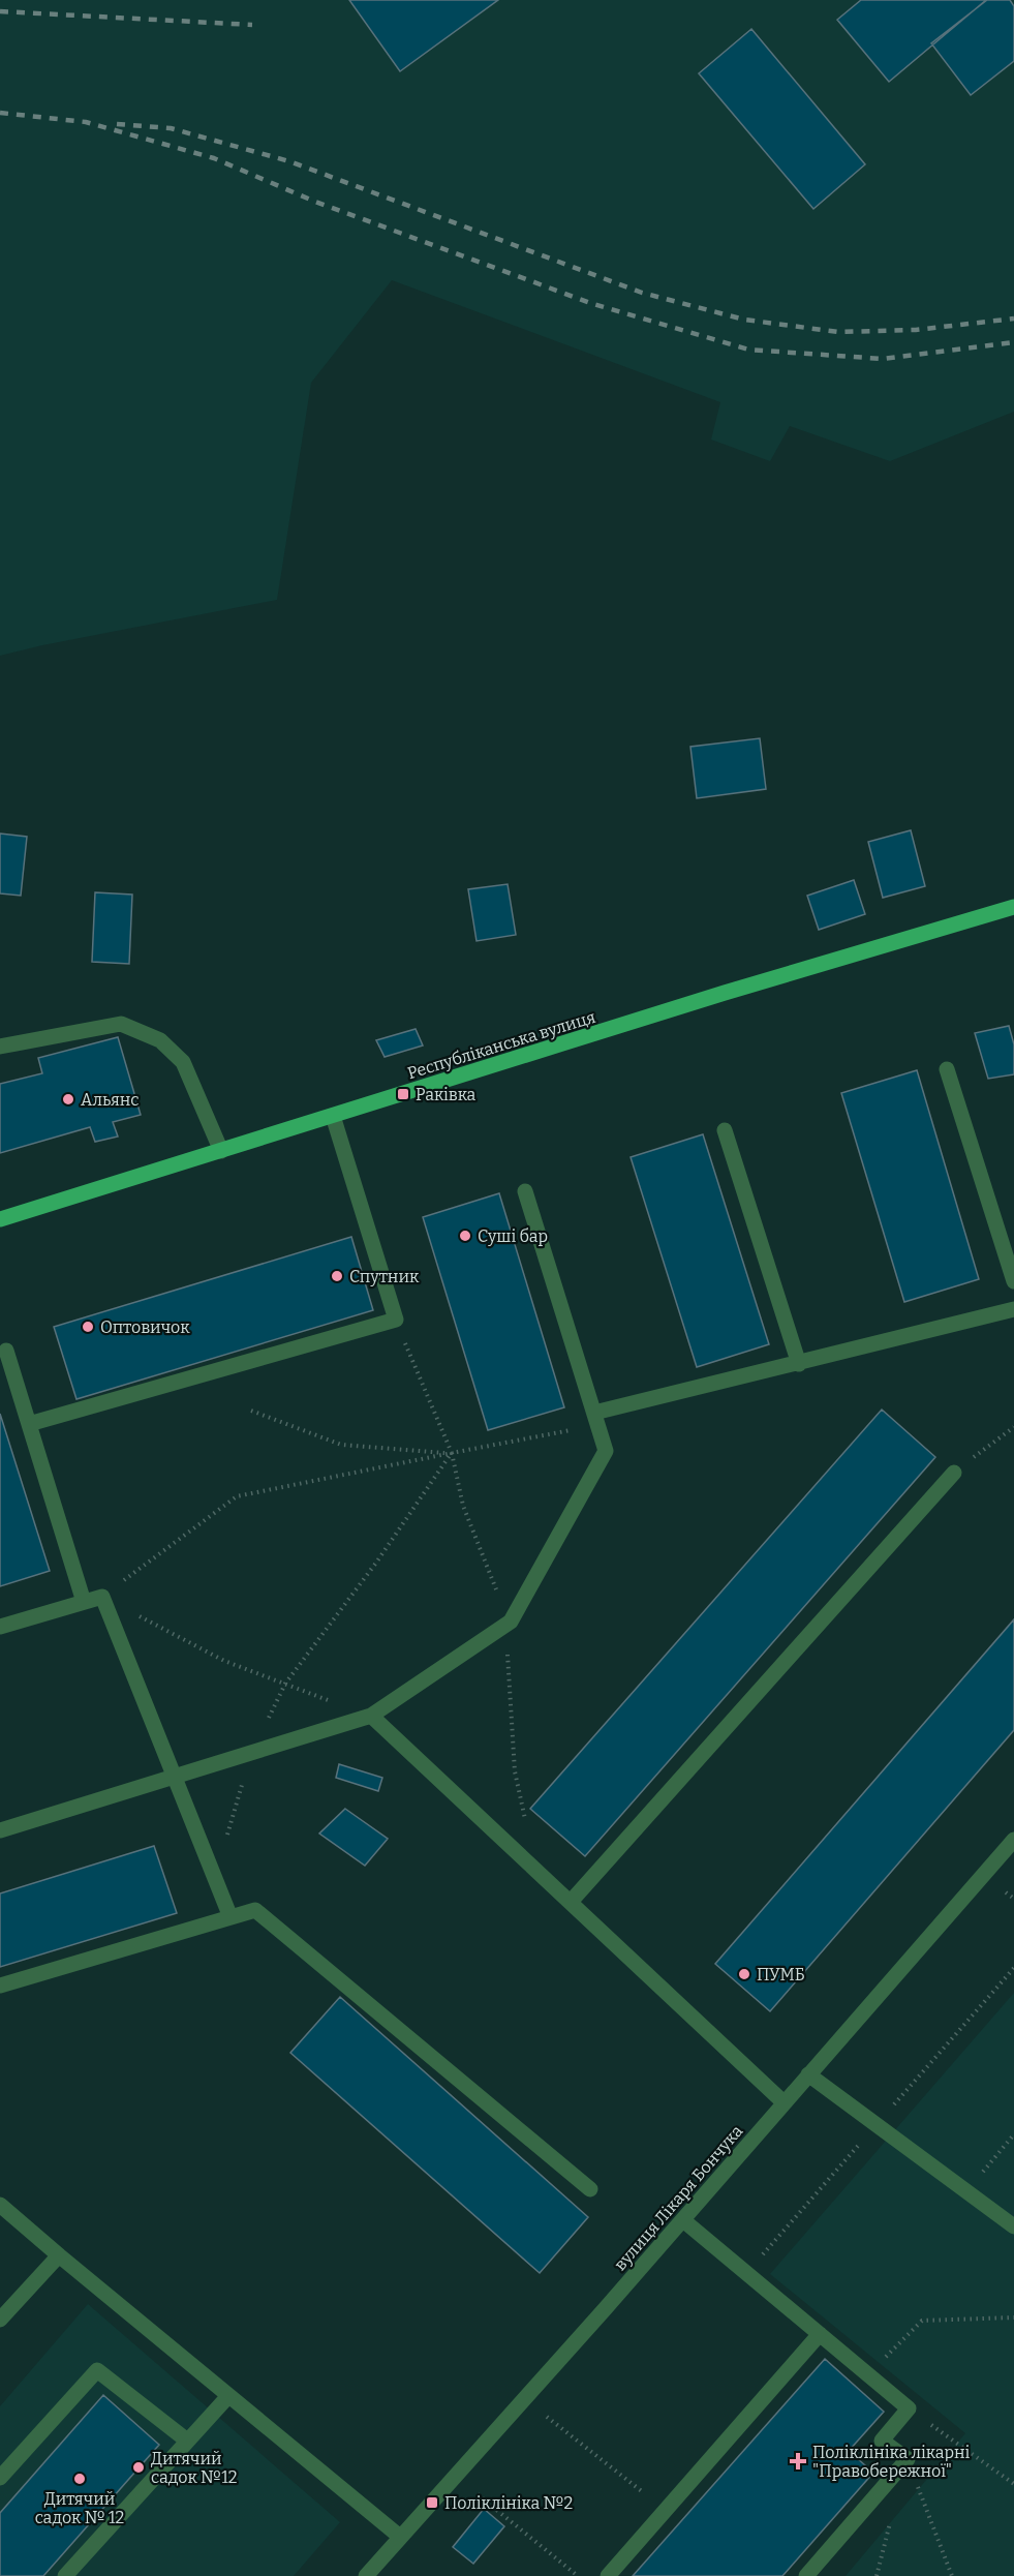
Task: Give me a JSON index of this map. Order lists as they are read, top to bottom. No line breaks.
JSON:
{"streets":{"main road":["Республіканська вулиця"],"street":["вулиця Лікаря Бончука"]},"places":{"transit":["Раківка","Поліклініка №2"],"other":["Альянс","Суші бар","Спутник","Оптовичок","ПУМБ","Дитячий садок №12","Дитячий садок № 12"],"health":["Поліклініка лікарні \"Правобережної\""]}}
